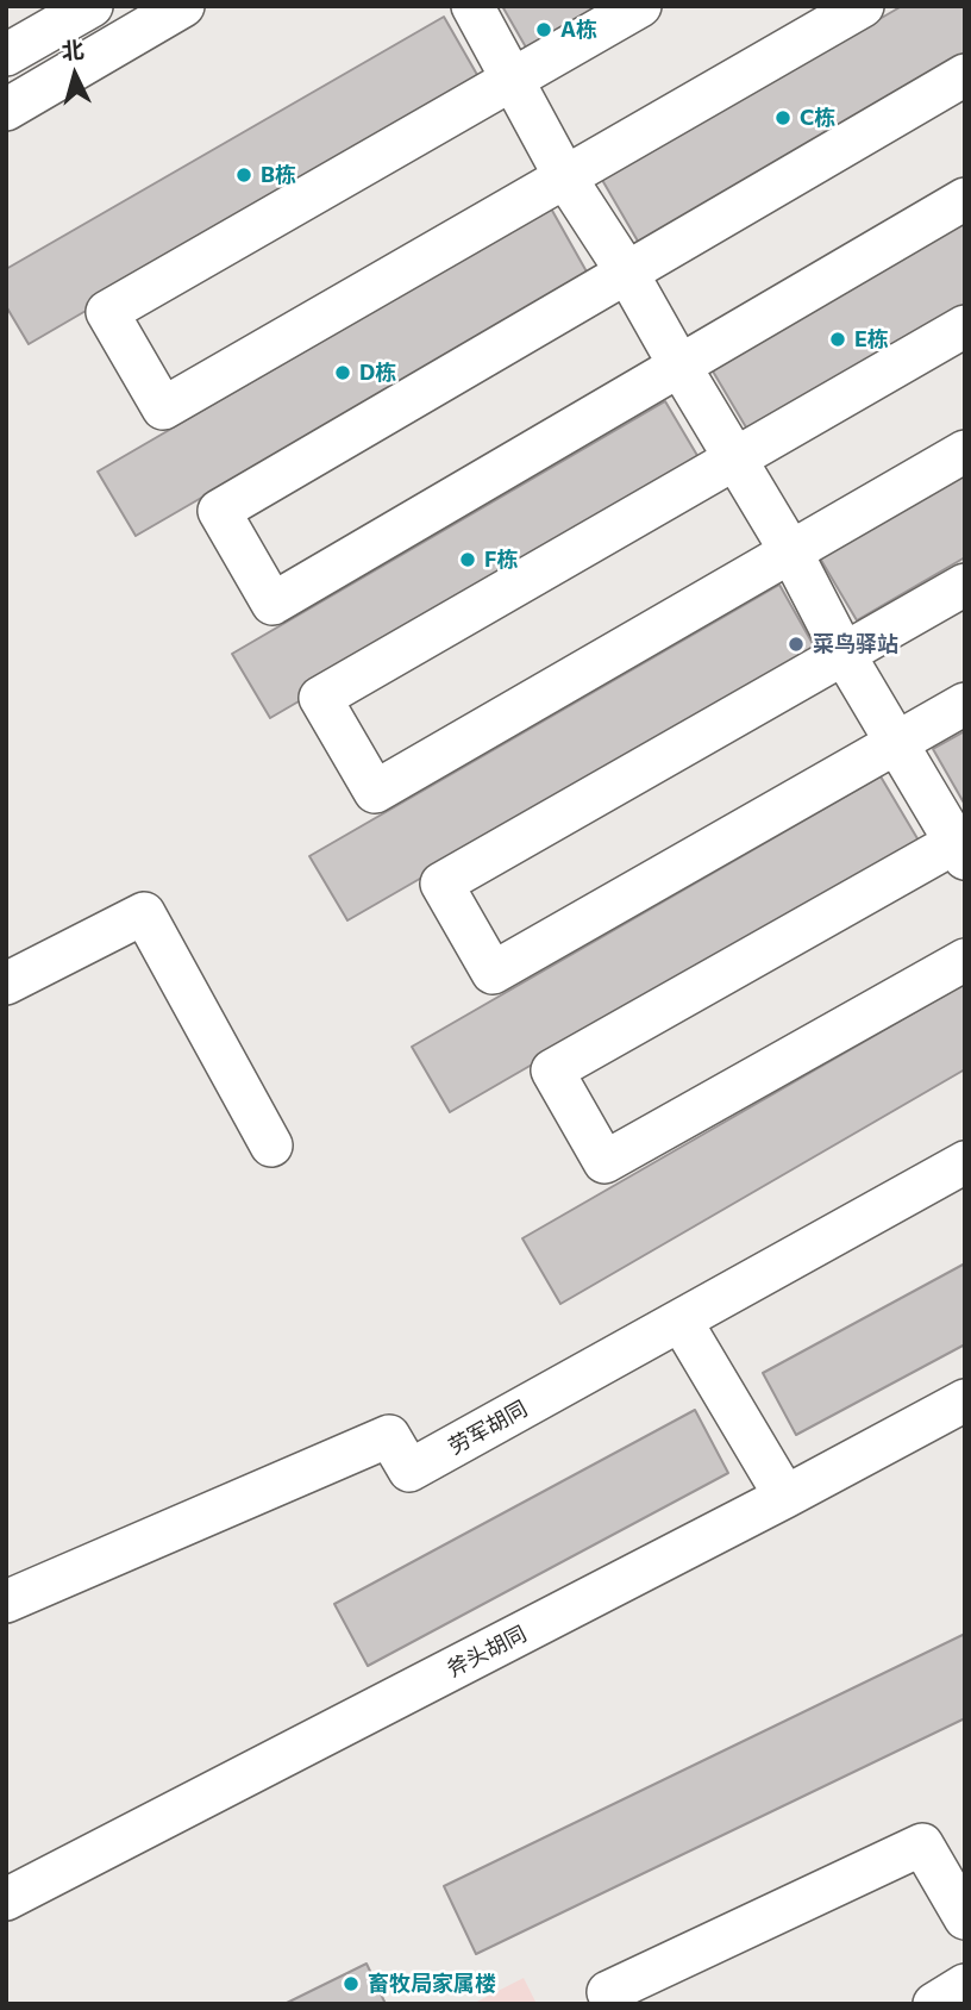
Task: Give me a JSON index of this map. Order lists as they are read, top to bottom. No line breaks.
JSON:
{"streets":{"street":["劳军胡同","斧头胡同"]},"places":["A栋","C栋","B栋","E栋","D栋","F栋","菜鸟驿站","畜牧局家属楼"],"north":"top"}
